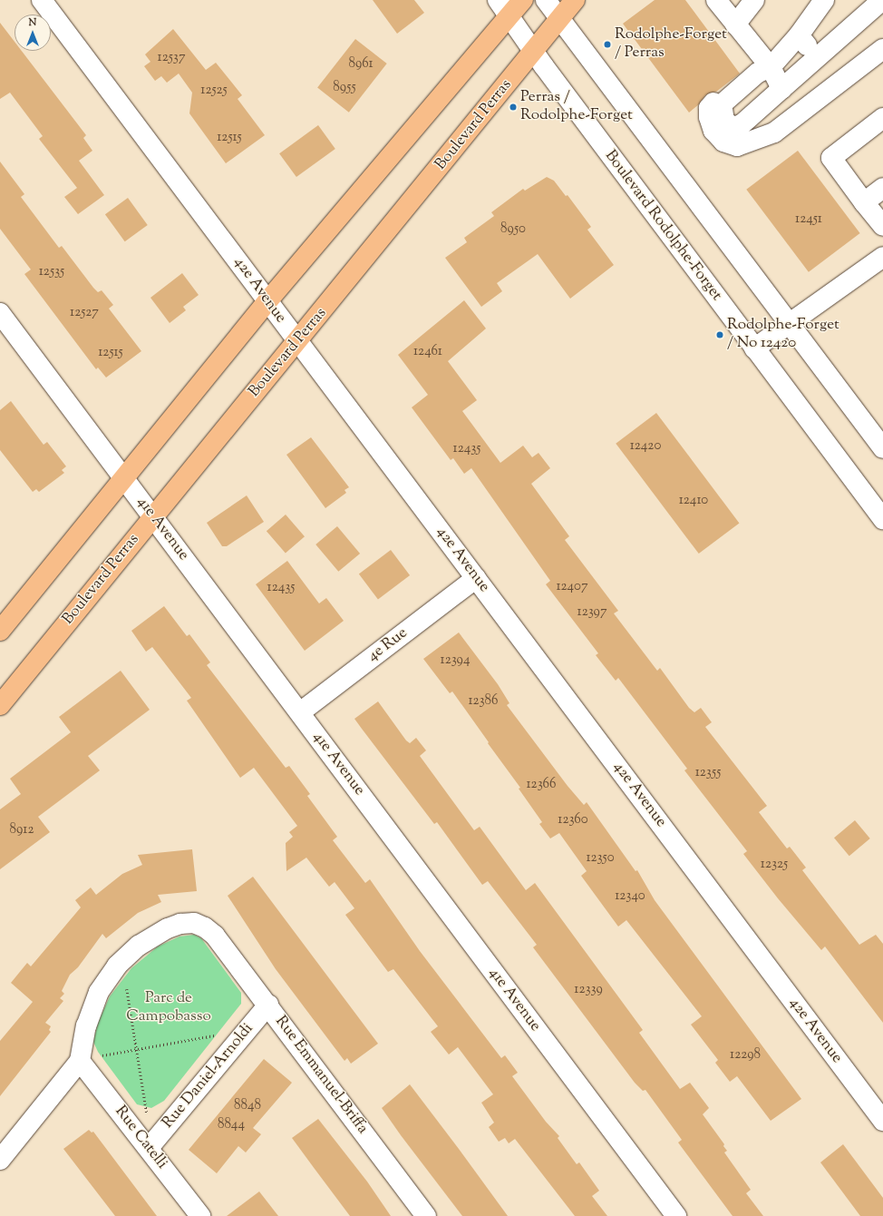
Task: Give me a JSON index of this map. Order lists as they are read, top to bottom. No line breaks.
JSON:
{"streets":{"main road":["Boulevard Perras"],"street":["Boulevard Rodolphe-Forget","42e Avenue","41e Avenue","4e Rue","Rue Emmanuel-Briffa","Rue Daniel-Arnoldi","Rue Catelli"]},"crossings":[["Boulevard Perras","Boulevard Rodolphe-Forget"],["Boulevard Perras","42e Avenue"],["Boulevard Perras","41e Avenue"],["42e Avenue","4e Rue"],["41e Avenue","4e Rue"],["Rue Emmanuel-Briffa","Rue Daniel-Arnoldi"],["Rue Emmanuel-Briffa","Rue Catelli"],["Rue Daniel-Arnoldi","Rue Catelli"]],"parks":["Parc de Campobasso"],"places":["Rodolphe-Forget / Perras","Perras / Rodolphe-Forget","Rodolphe-Forget / No 12420"],"house_numbers":["12537","8961","8955","12525","12515","12451","8950","12535","12527","12461","12515","12420","12435","12410","12407","12435","12397","12394","12386","12355","12366","12360","8912","12350","12325","12340","12339","12298","8848","8844"],"north":"top"}
